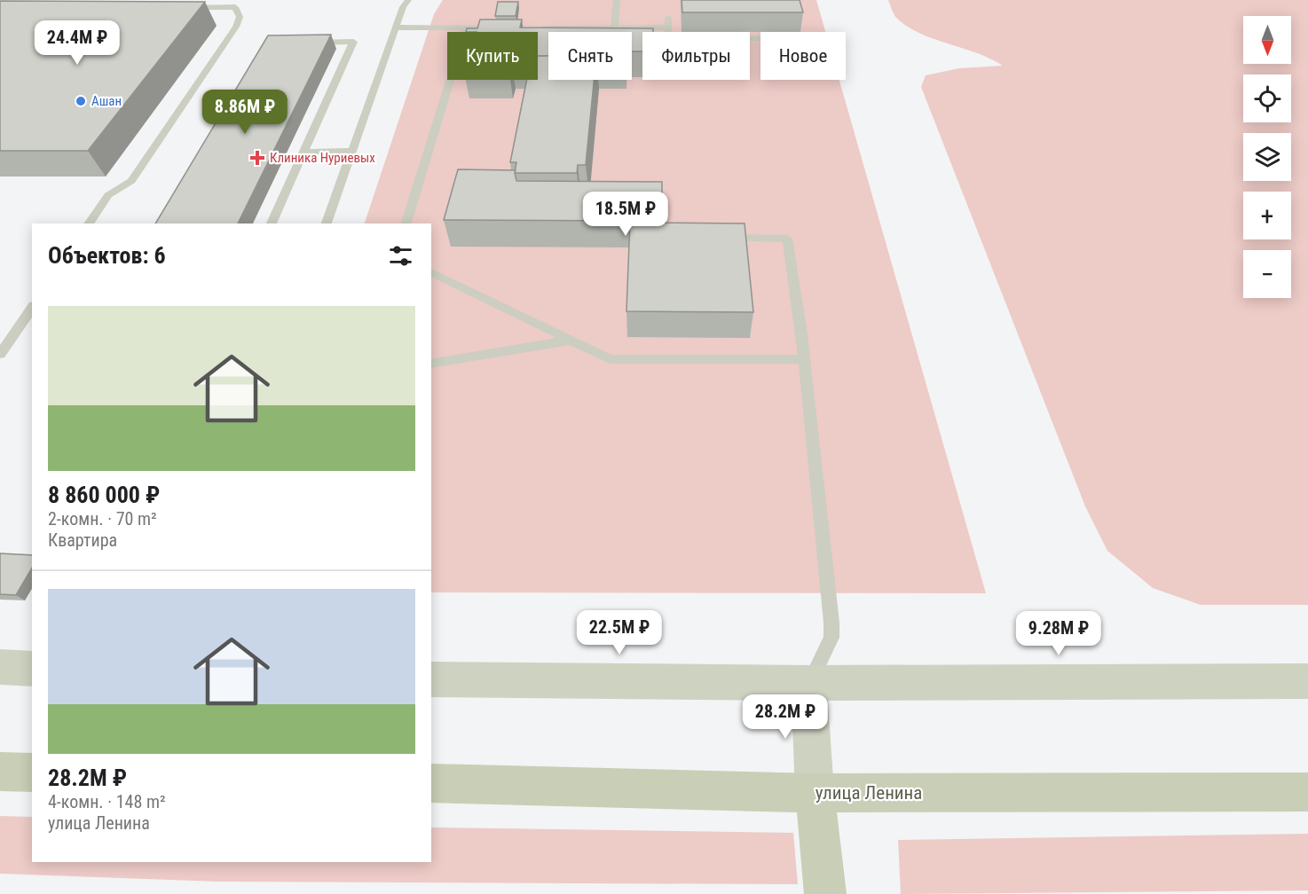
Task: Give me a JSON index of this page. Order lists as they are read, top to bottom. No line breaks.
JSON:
{"streets":{"main road":["улица Ленина"]},"places":{"other":["Ашан"],"health":["Клиника Нуриевых"]},"north":"bottom","page":{"map_buttons":["+","−"],"price":["24.4M ₽","8.86M ₽","18.5M ₽","22.5M ₽","9.28M ₽","28.2M ₽"],"chip":["Купить","Снять","Фильтры","Новое"],"heading":"Объектов: 6","list":[{"name":"8 860 000 ₽","note":"2-комн. · 70 m² · Квартира"},{"name":"28.2M ₽","note":"4-комн. · 148 m² · улица Ленина"}]}}
